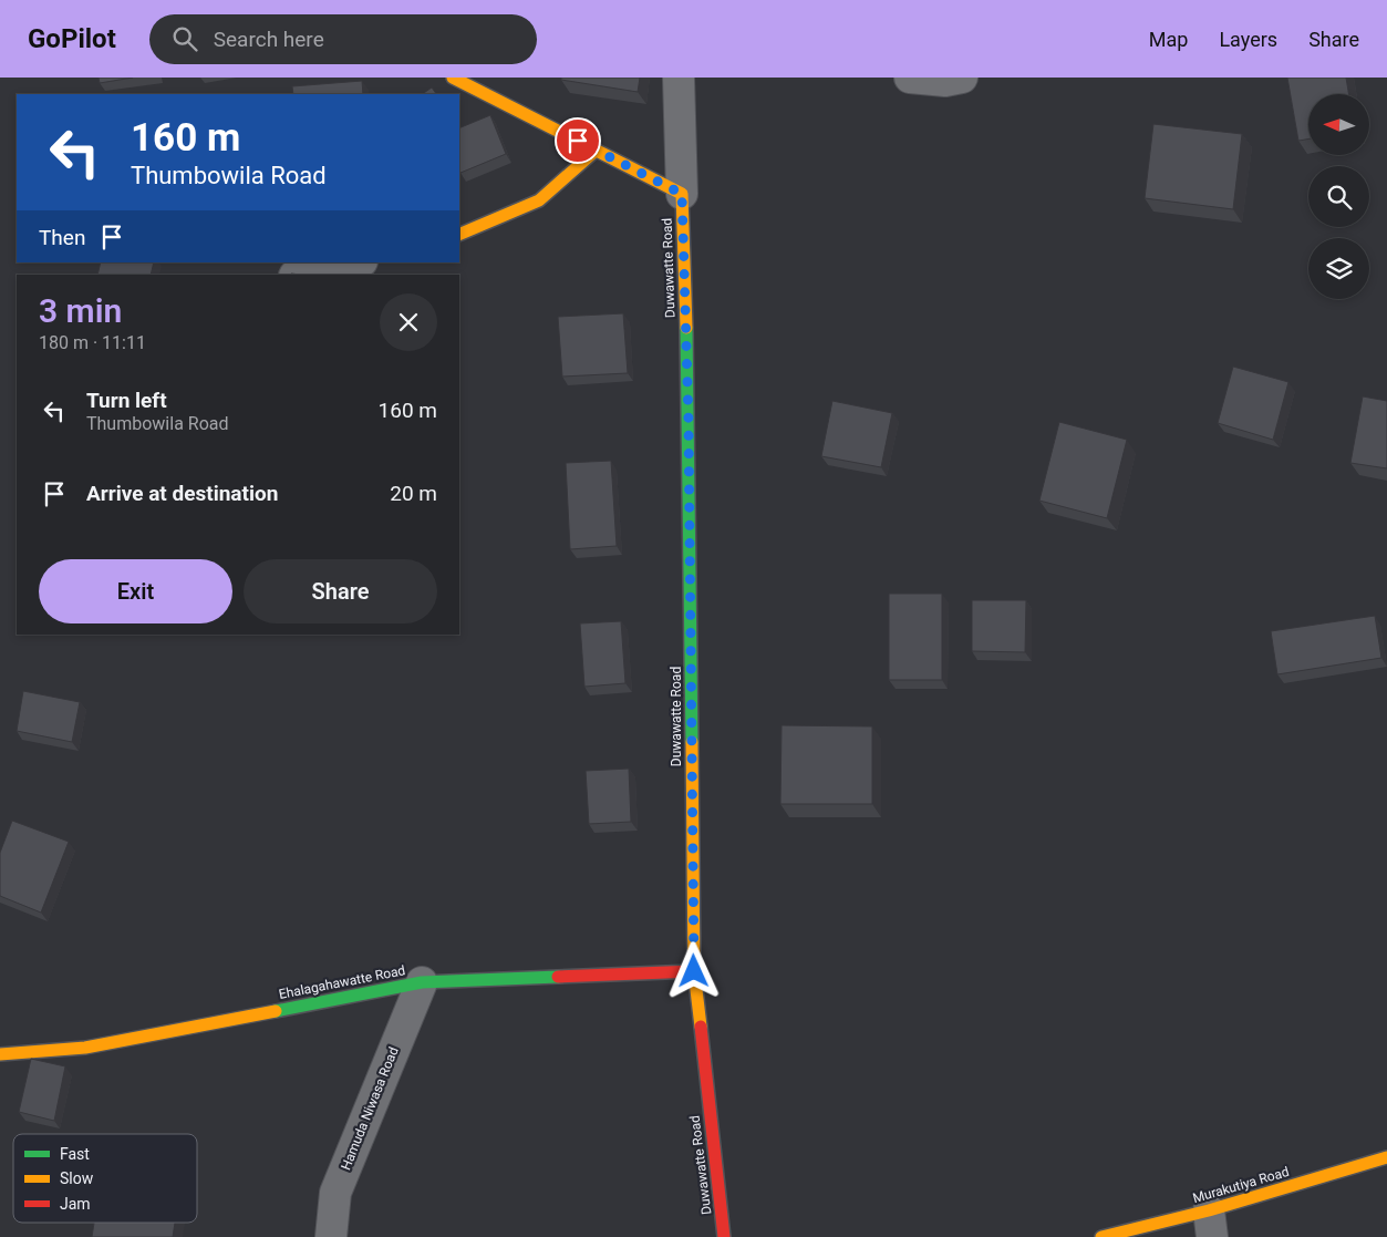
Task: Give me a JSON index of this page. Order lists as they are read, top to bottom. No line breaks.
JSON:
{"streets":{"street":["Duwawatte Road","Ehalagahawatte Road","Hamuda Niwasa Road","Murakutiya Road"]},"crossings":[["Duwawatte Road","Ehalagahawatte Road"],["Ehalagahawatte Road","Hamuda Niwasa Road"]],"legend":["Fast","Slow","Jam"],"north":"left","page":{"header":"GoPilot","search":"Search here","nav":["Map","Layers","Share"],"turn":["160 m","Thumbowila Road"],"then":"Then","heading":["3 min","180 m · 11:11"],"list":[{"name":"Turn left","note":"Thumbowila Road","value":"160 m"},{"name":"Arrive at destination","value":"20 m"}],"buttons":["Exit","Share"]}}
